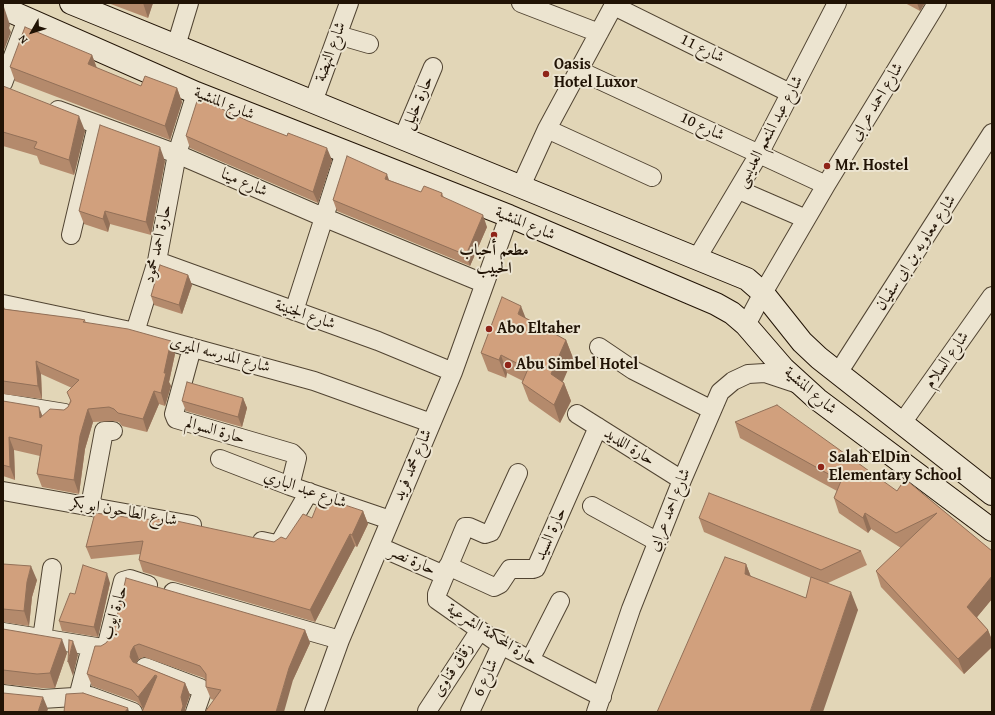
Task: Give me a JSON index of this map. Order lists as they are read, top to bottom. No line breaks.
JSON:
{"streets":{"main road":["شارع المنشية"],"street":["شارع 11","شارع النهضة","شارع احمد عرابى","حارة خليل","شارع 10","شارع عبد المنعم العديسى","شارع مينا","حارة احمد محمود","شارع معاويه بن ابى سفيان","شارع الجنينة","شارع المدرسه الميرى","شارع السلام","حارة السوالم","حارة اللديد","شارع محمد فريد","شارع عبد الباري","شارع الطاحون ابو بكر","حارة السيد","حارة نصر","حارة ايوب","حارة المحكمة الشرعية","زقاق قناوى","شارع 6"]},"crossings":[["شارع 11","شارع عبد المنعم العديسى"],["شارع النهضة","شارع المنشية"],["شارع احمد عرابى","شارع المنشية"],["شارع احمد عرابى","شارع 10"],["شارع احمد عرابى","حارة اللديد"],["شارع احمد عرابى","حارة المحكمة الشرعية"],["حارة خليل","شارع المنشية"],["شارع المنشية","شارع عبد المنعم العديسى"],["شارع المنشية","حارة احمد محمود"],["شارع المنشية","شارع معاويه بن ابى سفيان"],["شارع المنشية","شارع السلام"],["شارع المنشية","شارع محمد فريد"],["شارع 10","شارع عبد المنعم العديسى"],["شارع مينا","حارة احمد محمود"],["شارع مينا","شارع محمد فريد"],["حارة احمد محمود","شارع الجنينة"],["حارة احمد محمود","شارع المدرسه الميرى"],["شارع الجنينة","شارع محمد فريد"],["شارع المدرسه الميرى","حارة السوالم"],["شارع المدرسه الميرى","شارع محمد فريد"],["حارة السوالم","شارع عبد الباري"],["حارة اللديد","حارة السيد"],["شارع محمد فريد","شارع عبد الباري"],["شارع محمد فريد","حارة نصر"],["شارع محمد فريد","حارة ايوب"],["حارة السيد","حارة نصر"],["حارة السيد","حارة المحكمة الشرعية"],["حارة نصر","حارة المحكمة الشرعية"],["حارة المحكمة الشرعية","زقاق قناوى"],["حارة المحكمة الشرعية","شارع 6"]],"places":["Oasis Hotel Luxor","Mr. Hostel","مطعم أحباب الحبيب","Abo Eltaher","Abu Simbel Hotel","Salah ElDin Elementary School"],"north":"bottom left"}
